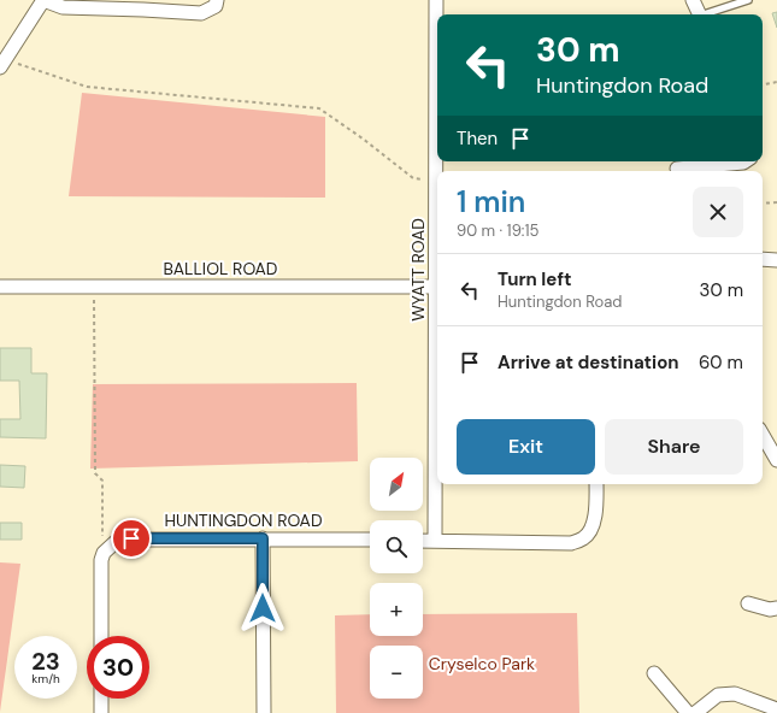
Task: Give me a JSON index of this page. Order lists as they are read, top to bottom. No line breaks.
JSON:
{"streets":{"street":["BALLIOL ROAD","WYATT ROAD","HUNTINGDON ROAD"]},"parks":["Cryselco Park"],"north":"top right","page":{"turn":["30 m","Huntingdon Road"],"then":"Then","heading":["1 min","90 m · 19:15"],"list":[{"name":"Turn left","note":"Huntingdon Road","value":"30 m"},{"name":"Arrive at destination","value":"60 m"}],"buttons":["Exit","Share"],"map_buttons":["+","−"],"speed":"23 km/h","limit":"30"}}
